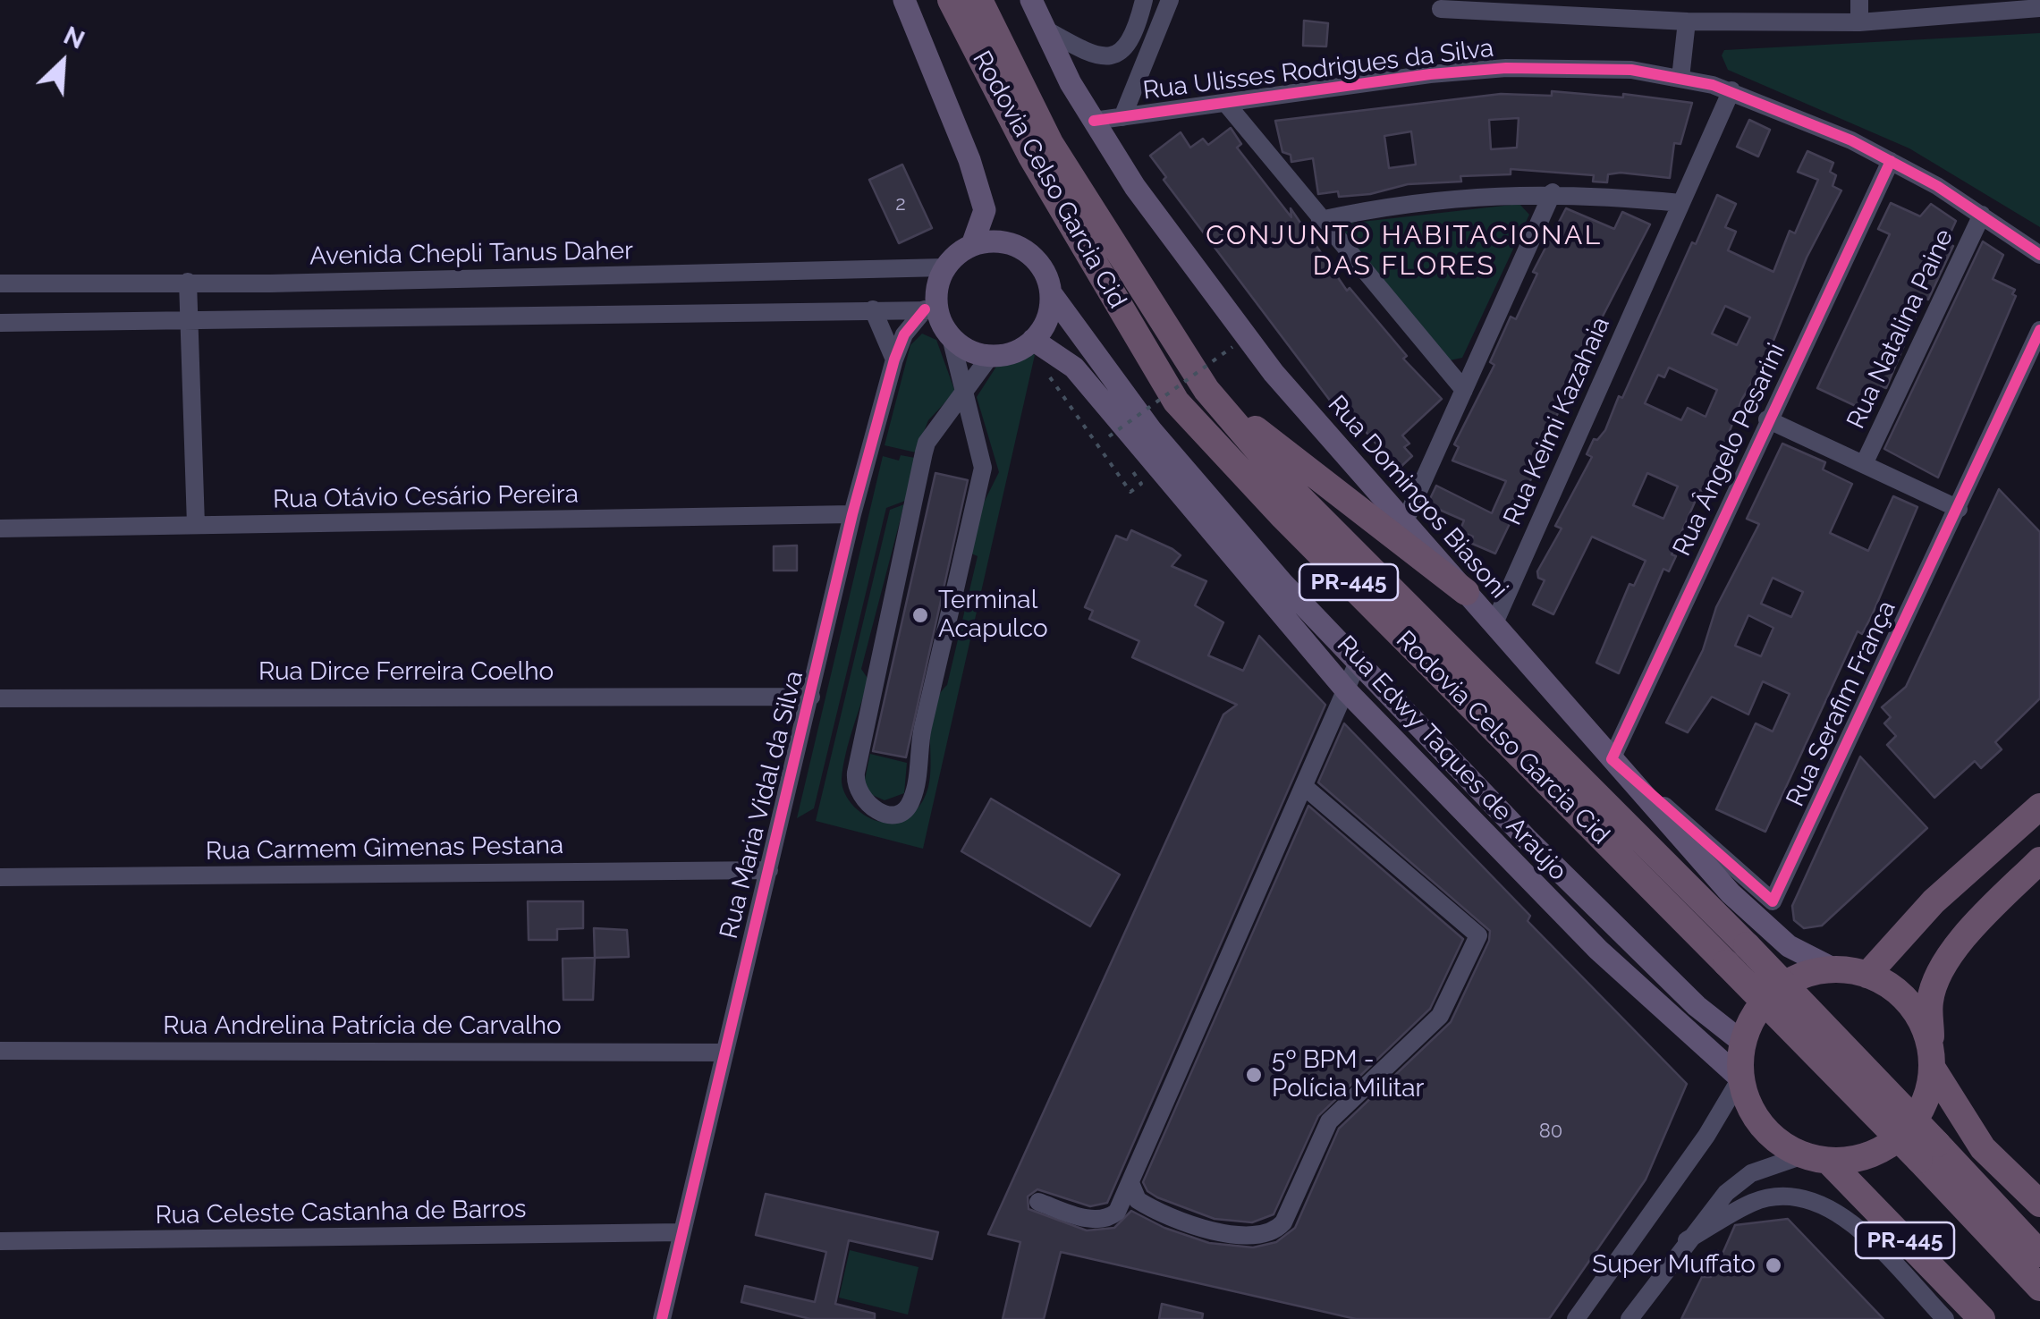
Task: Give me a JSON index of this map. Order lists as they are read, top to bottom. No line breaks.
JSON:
{"streets":{"highway":["Rodovia Celso Garcia Cid","PR-445"],"main road":["Rua Domingos Biasoni","Rua Edwy Taques de Araújo"],"street":["Rua Ulisses Rodrigues da Silva","Avenida Chepli Tanus Daher","Rua Natalina Paine","Rua Keimi Kazahaia","Rua Ângelo Pesarini","Rua Otávio Cesário Pereira","Rua Dirce Ferreira Coelho","Rua Serafim França","Rua Maria Vidal da Silva","Rua Carmem Gimenas Pestana","Rua Andrelina Patrícia de Carvalho","Rua Celeste Castanha de Barros"]},"crossings":[["Rua Ulisses Rodrigues da Silva","Rua Natalina Paine"],["Rua Ulisses Rodrigues da Silva","Rua Keimi Kazahaia"],["Rua Ulisses Rodrigues da Silva","Rua Ângelo Pesarini"],["Rua Ulisses Rodrigues da Silva","Rua Domingos Biasoni"],["Avenida Chepli Tanus Daher","Rua Edwy Taques de Araújo"],["Avenida Chepli Tanus Daher","Rua Maria Vidal da Silva"],["Rua Keimi Kazahaia","Rua Domingos Biasoni"],["Rua Ângelo Pesarini","Rua Domingos Biasoni"],["Rua Ângelo Pesarini","Rua Serafim França"],["Rua Otávio Cesário Pereira","Rua Maria Vidal da Silva"],["Rua Domingos Biasoni","PR-445"],["Rua Domingos Biasoni","Rua Serafim França"],["Rua Domingos Biasoni","Rua Edwy Taques de Araújo"],["PR-445","Rua Edwy Taques de Araújo"],["Rua Dirce Ferreira Coelho","Rua Maria Vidal da Silva"],["Rua Edwy Taques de Araújo","Rua Maria Vidal da Silva"],["Rua Maria Vidal da Silva","Rua Carmem Gimenas Pestana"],["Rua Maria Vidal da Silva","Rua Andrelina Patrícia de Carvalho"],["Rua Maria Vidal da Silva","Rua Celeste Castanha de Barros"]],"districts":["CONJUNTO HABITACIONAL DAS FLORES"],"places":["Terminal Acapulco","5º BPM - Polícia Militar","Super Muffato"],"house_numbers":["2","80"],"north":"top right"}
